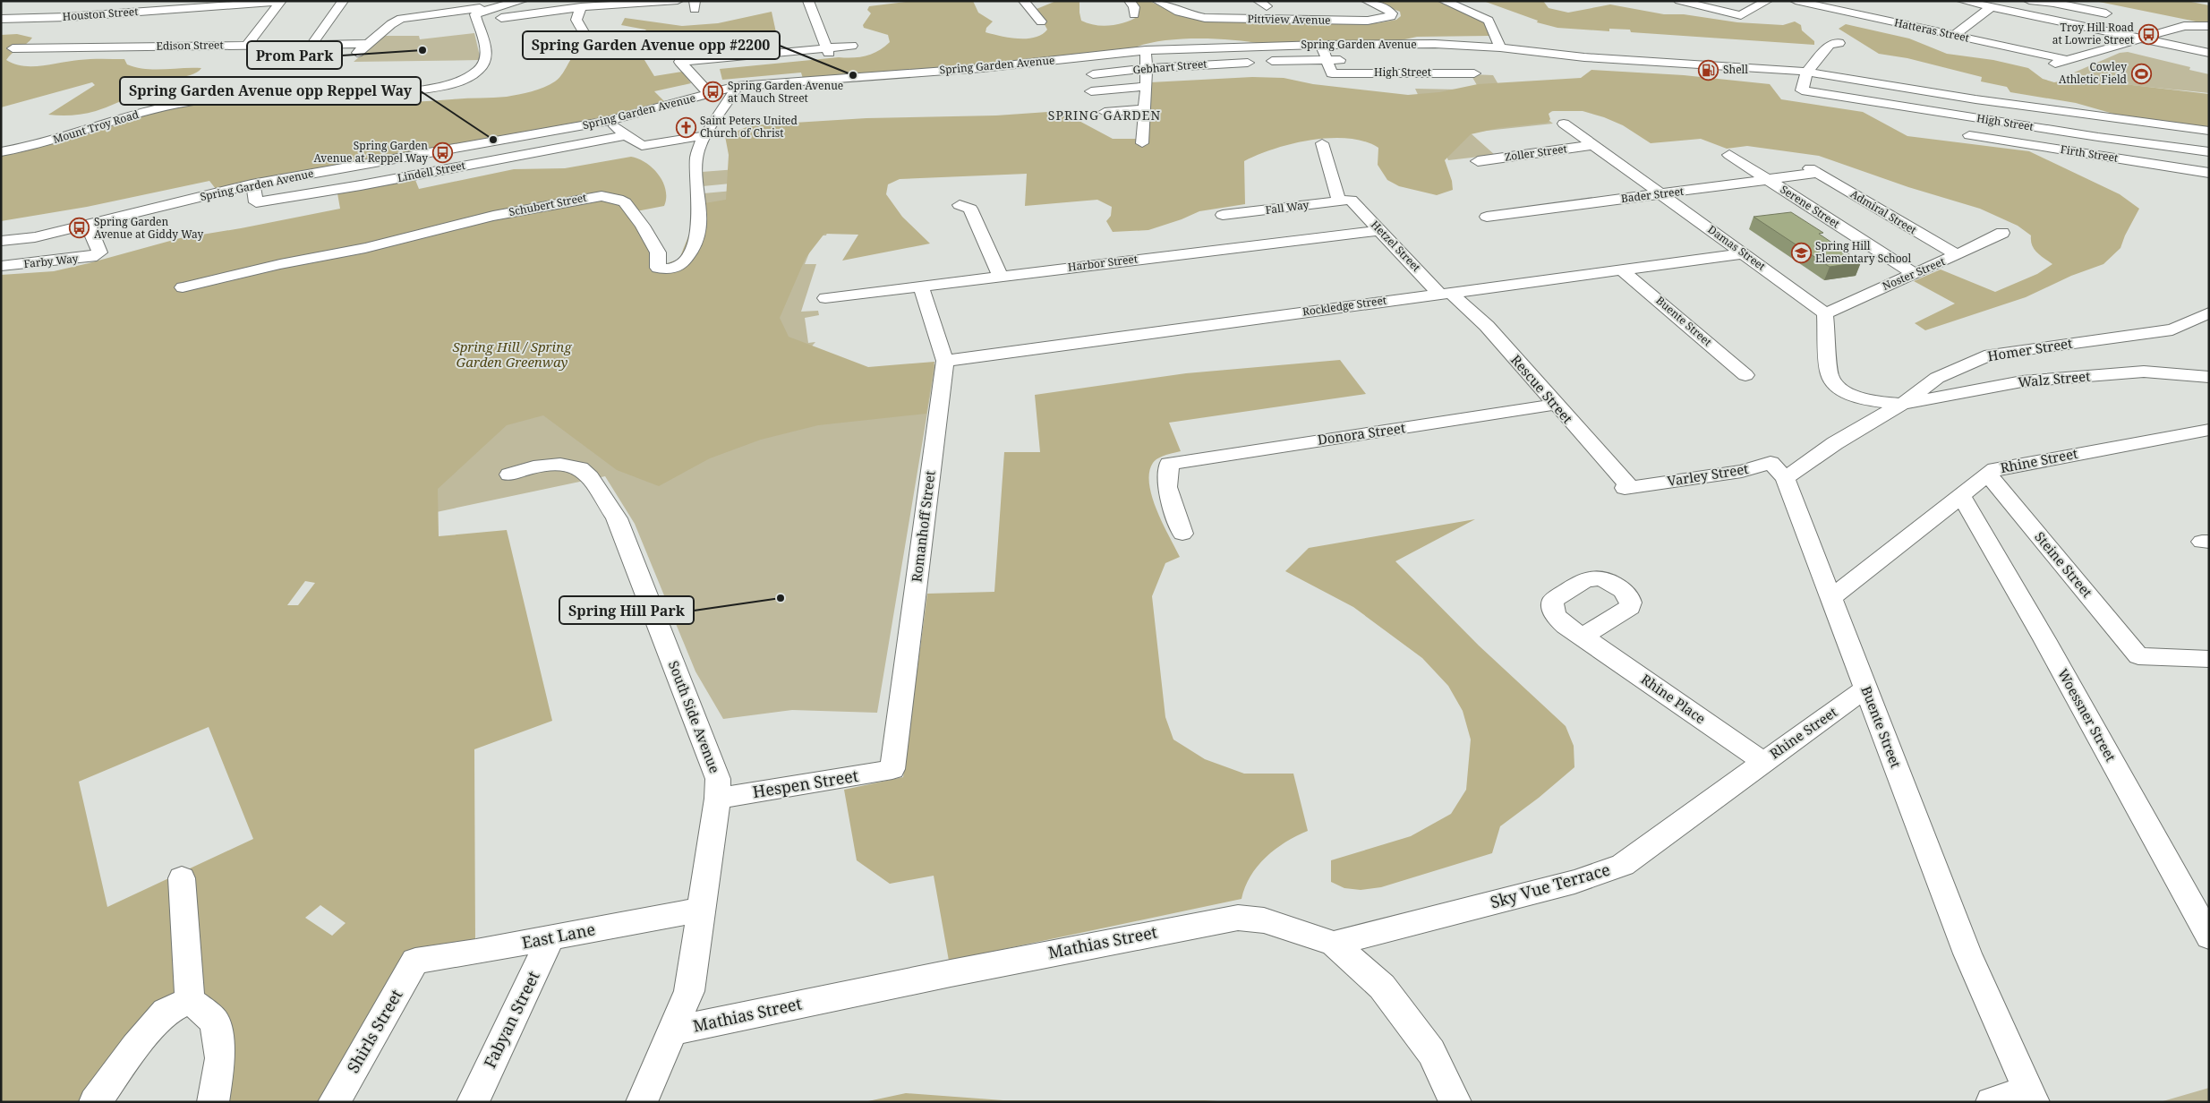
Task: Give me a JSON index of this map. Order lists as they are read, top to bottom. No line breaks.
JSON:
{"streets":{"street":["Houston Street","Pittview Avenue","Hatteras Street","Spring Garden Avenue","Edison Street","Gebhart Street","High Street","Mount Troy Road","Zoller Street","Firth Street","Lindell Street","Bader Street","Schubert Street","Serene Street","Fall Way","Admiral Street","Hetzel Street","Damas Street","Farby Way","Harbor Street","Noster Street","Rockledge Street","Buente Street","Homer Street","Walz Street","Rescue Street","Donora Street","Rhine Street","Varley Street","Romanhoff Street","Steine Street","Rhine Place","Woessner Street","South Side Avenue","Hespen Street","Sky Vue Terrace","East Lane","Mathias Street","Fabyan Street","Shirls Street"]},"crossings":[["Spring Garden Avenue","High Street"],["Spring Garden Avenue","Lindell Street"],["Spring Garden Avenue","Schubert Street"],["Spring Garden Avenue","Farby Way"],["Zoller Street","Damas Street"],["Bader Street","Serene Street"],["Bader Street","Admiral Street"],["Bader Street","Damas Street"],["Serene Street","Noster Street"],["Fall Way","Hetzel Street"],["Admiral Street","Noster Street"],["Hetzel Street","Harbor Street"],["Hetzel Street","Rockledge Street"],["Hetzel Street","Rescue Street"],["Damas Street","Noster Street"],["Damas Street","Rockledge Street"],["Harbor Street","Romanhoff Street"],["Rockledge Street","Buente Street"],["Rockledge Street","Rescue Street"],["Rockledge Street","Romanhoff Street"],["Buente Street","Rhine Street"],["Buente Street","Varley Street"],["Homer Street","Walz Street"],["Rescue Street","Donora Street"],["Rescue Street","Varley Street"],["Rhine Street","Steine Street"],["Rhine Street","Rhine Place"],["Rhine Street","Woessner Street"],["Rhine Street","Sky Vue Terrace"],["Romanhoff Street","Hespen Street"],["Rhine Place","Sky Vue Terrace"],["South Side Avenue","Hespen Street"],["South Side Avenue","East Lane"],["South Side Avenue","Mathias Street"],["Sky Vue Terrace","Mathias Street"],["East Lane","Fabyan Street"],["East Lane","Shirls Street"]],"districts":["SPRING GARDEN"],"parks":["Spring Hill / Spring Garden Greenway"],"places":{"bus stop":["Troy Hill Road at Lowrie Street","Spring Garden Avenue at Mauch Street","Spring Garden Avenue at Reppel Way","Spring Garden Avenue at Giddy Way"],"other":["Prom Park","Spring Garden Avenue opp #2200","Spring Garden Avenue opp Reppel Way","Spring Hill Park"],"fuel station":["Shell"],"sports":["Cowley Athletic Field"],"church":["Saint Peters United Church of Christ"],"school or university":["Spring Hill Elementary School"]}}
